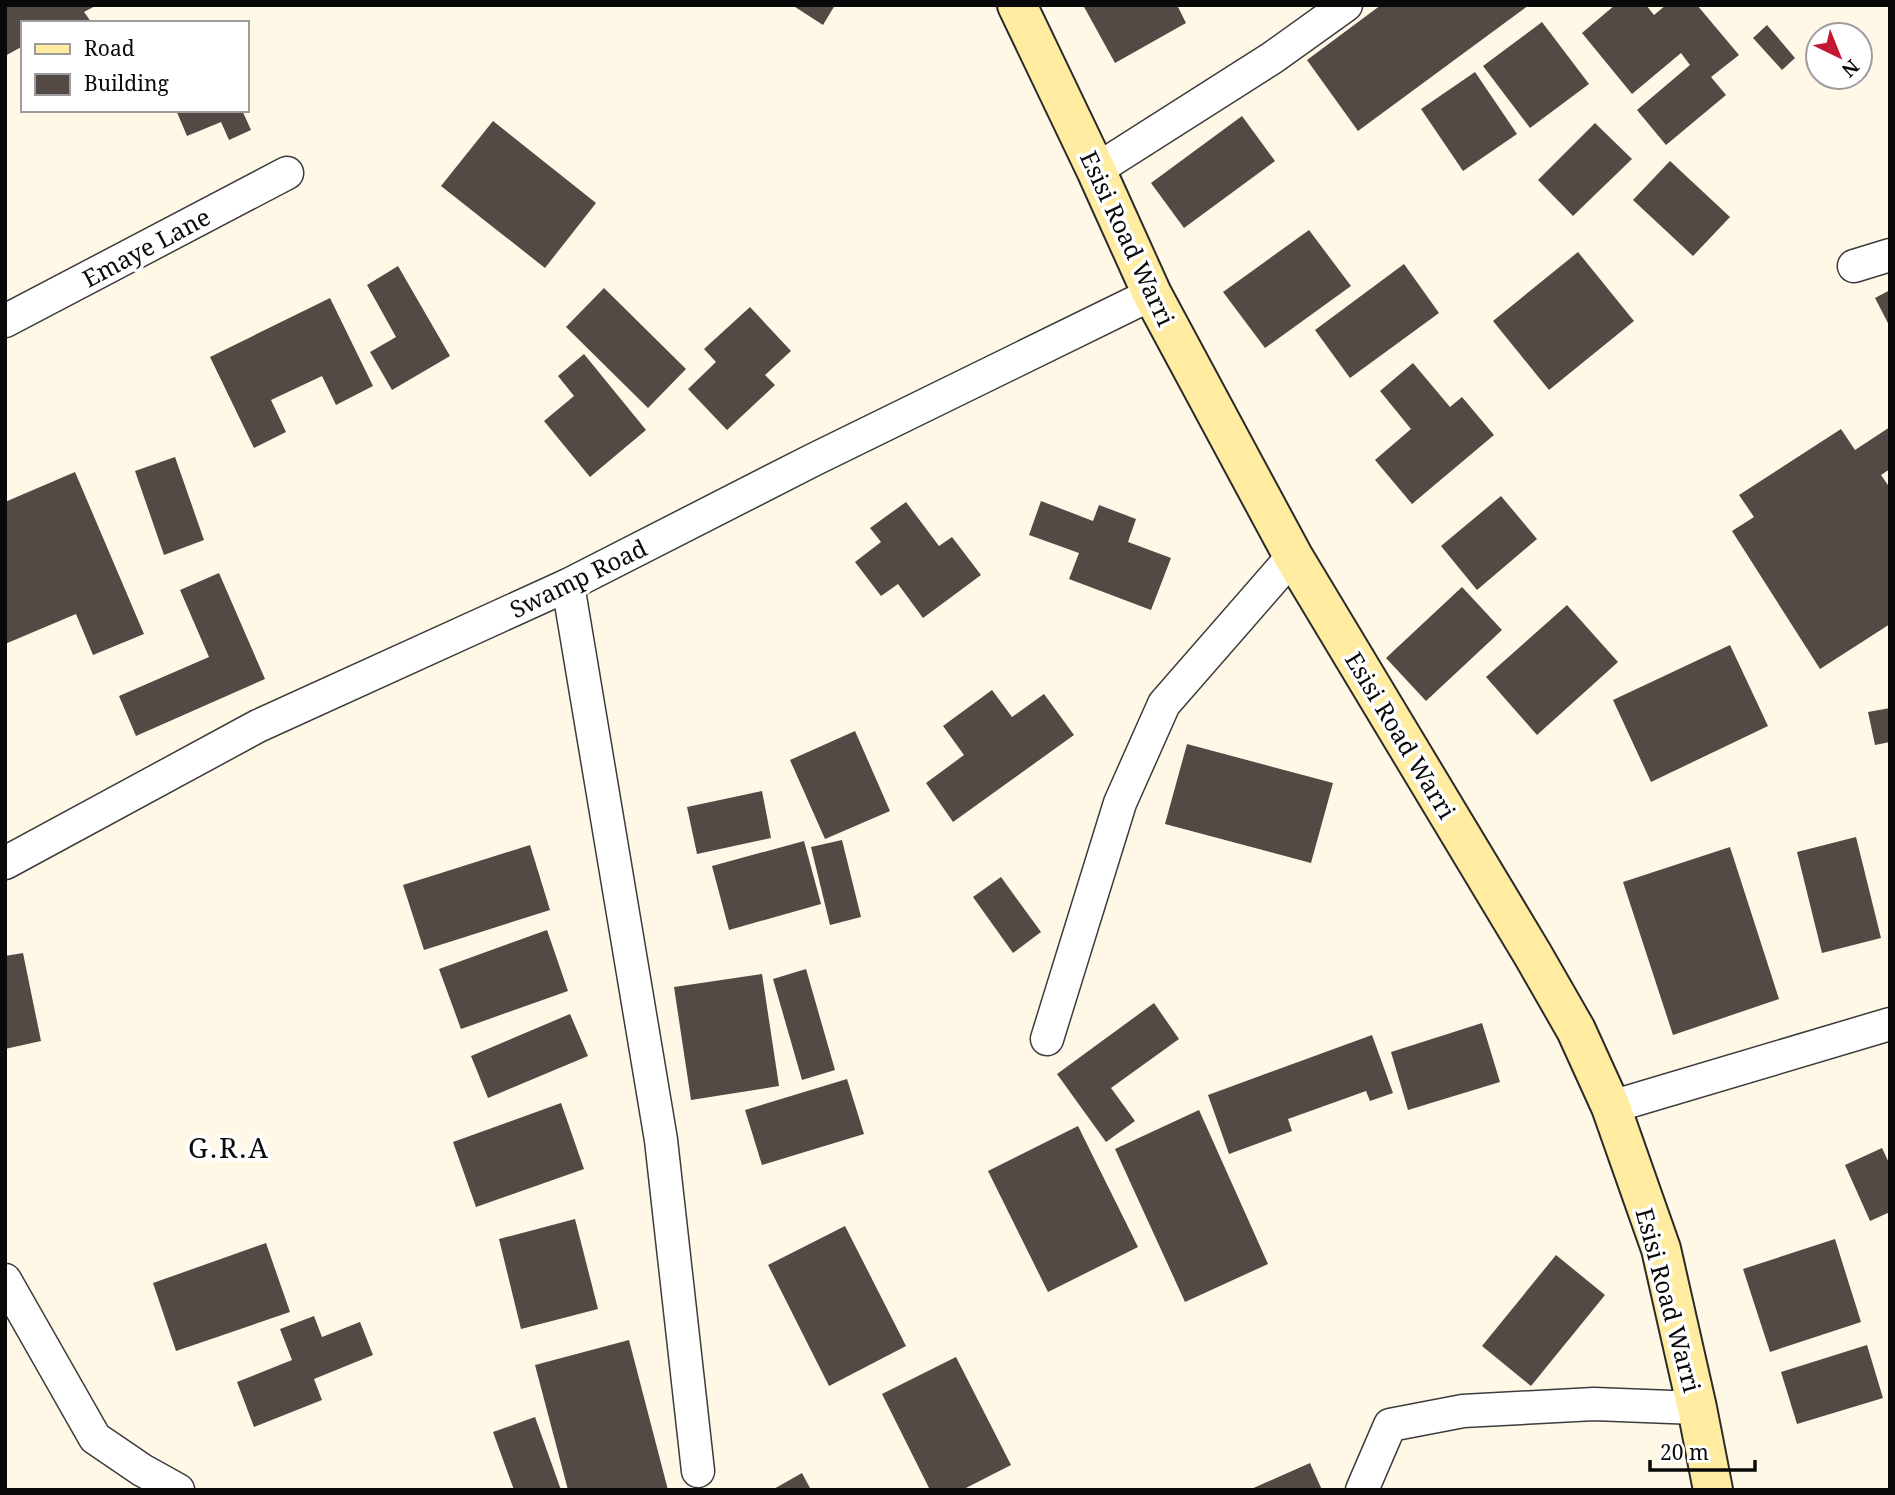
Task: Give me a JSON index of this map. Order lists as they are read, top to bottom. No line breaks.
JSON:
{"streets":{"street":["Esisi Road Warri","Emaye Lane","Swamp Road"]},"crossings":[["Esisi Road Warri","Swamp Road"]],"districts":["G.R.A"],"legend":["Road","Building"],"scale_bar":"20 m","north":"bottom right"}
